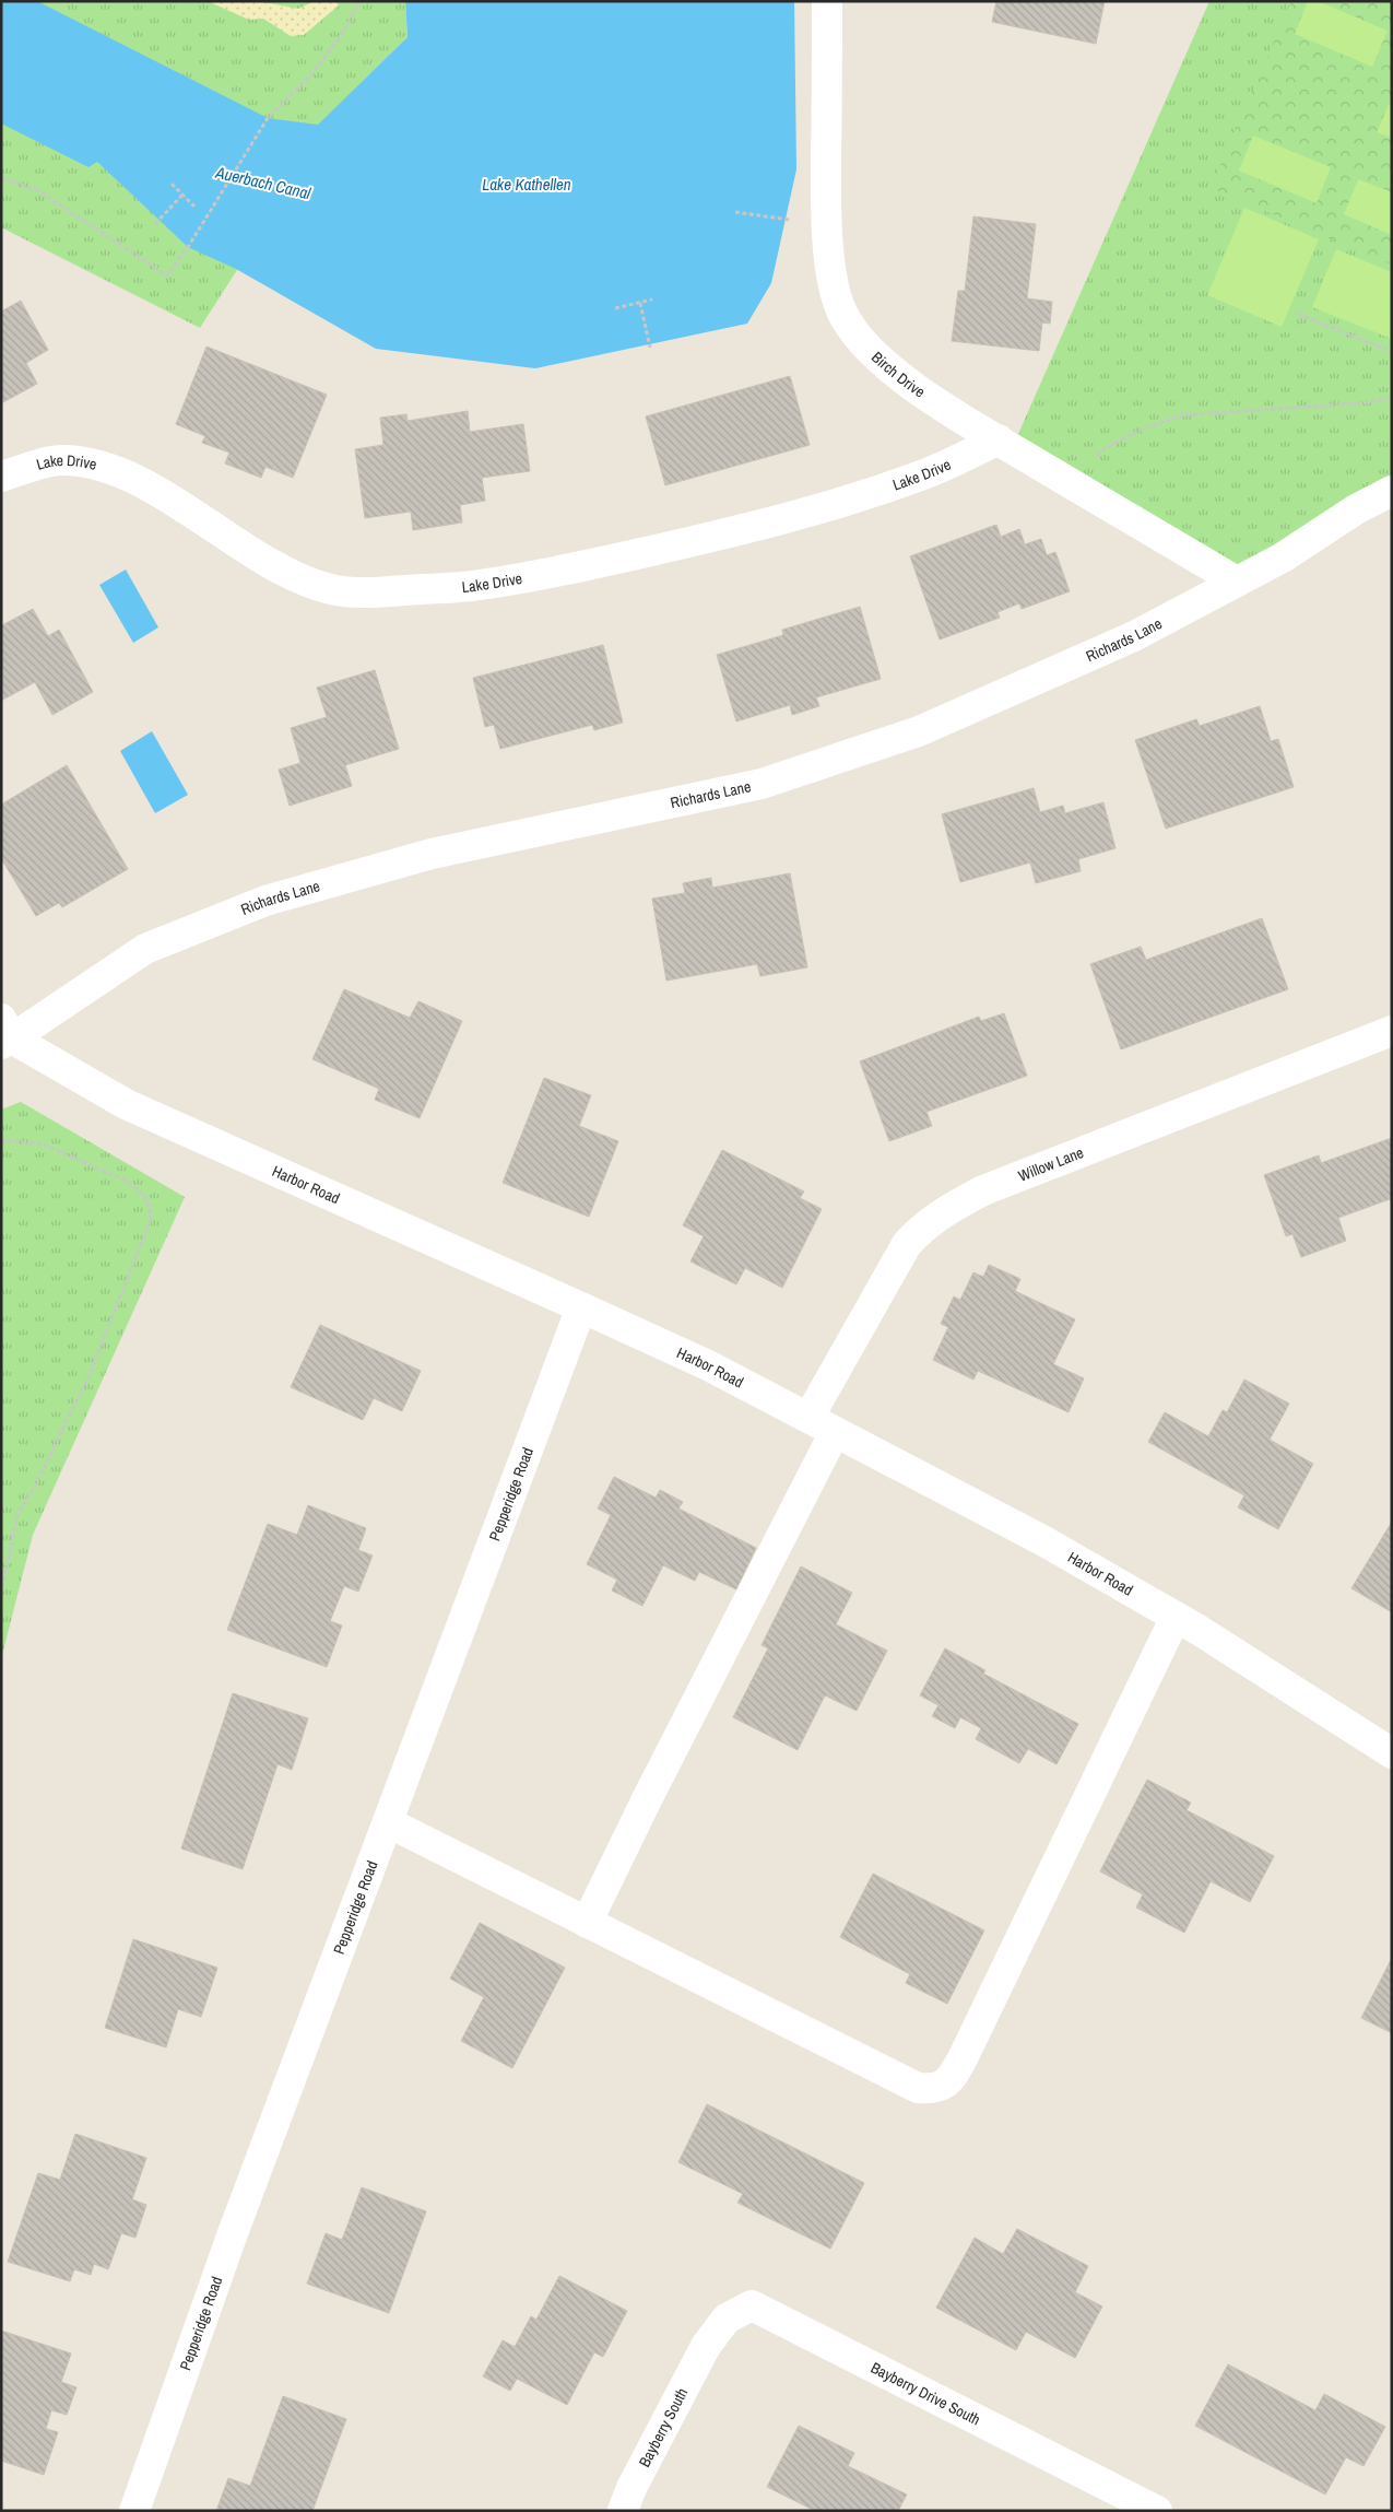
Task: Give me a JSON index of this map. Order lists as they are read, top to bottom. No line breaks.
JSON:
{"streets":{"street":["Birch Drive","Lake Drive","Richards Lane","Willow Lane","Harbor Road","Pepperidge Road","Bayberry Drive South","Bayberry South"]},"crossings":[["Birch Drive","Lake Drive"],["Birch Drive","Richards Lane"],["Richards Lane","Harbor Road"],["Willow Lane","Harbor Road"],["Harbor Road","Pepperidge Road"],["Bayberry Drive South","Bayberry South"]],"water":["Auerbach Canal","Lake Kathellen"]}
